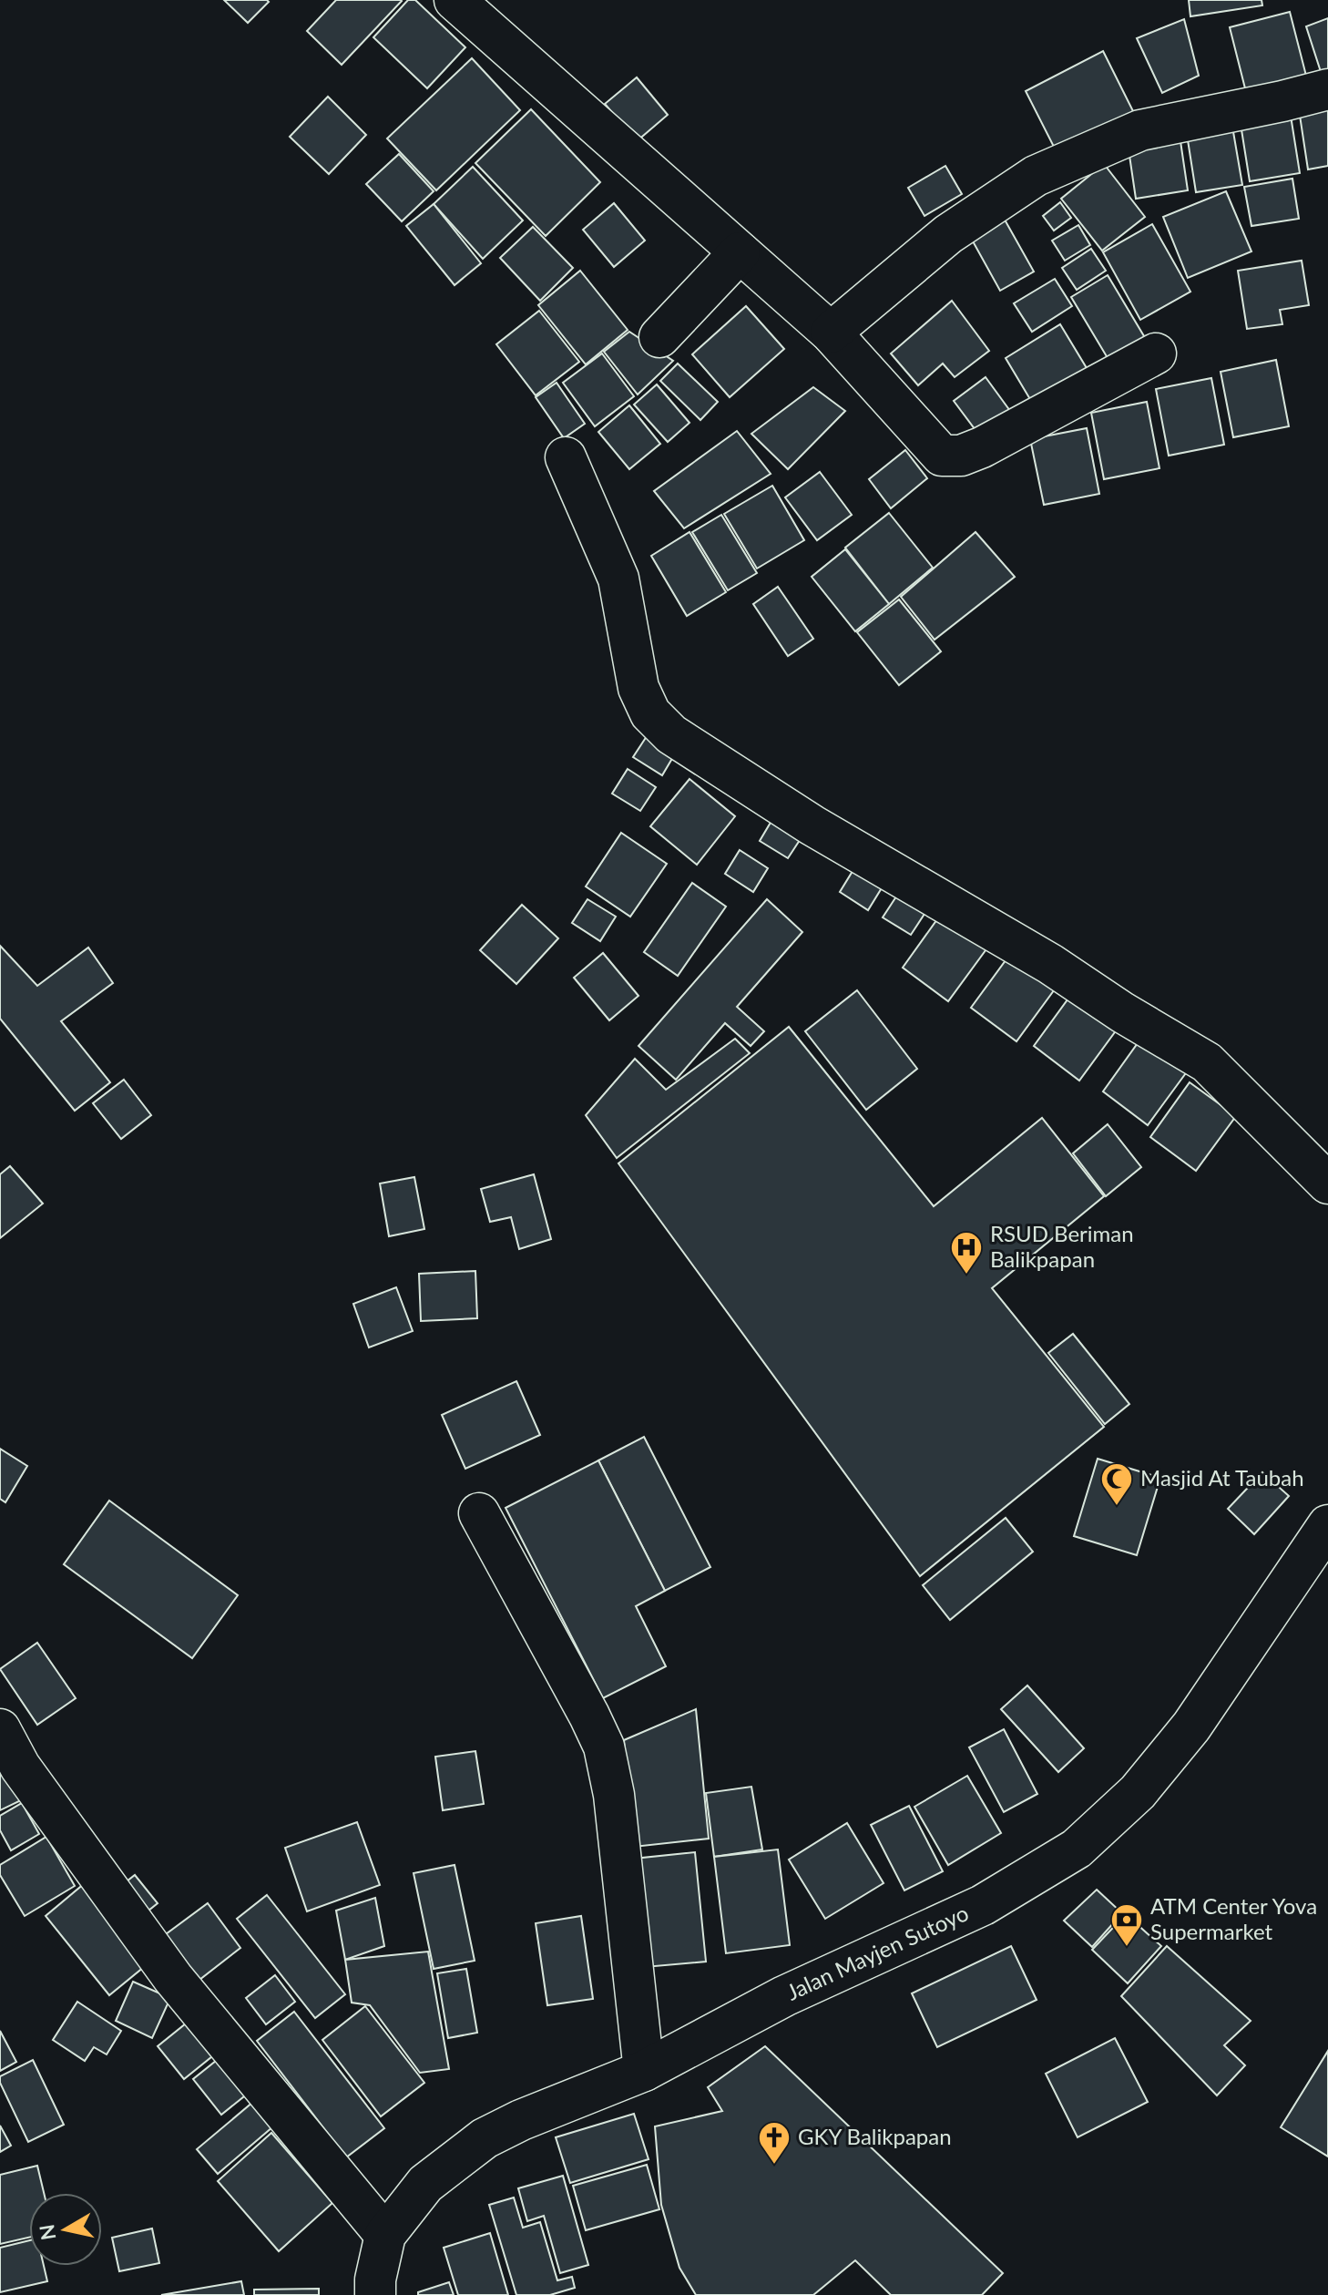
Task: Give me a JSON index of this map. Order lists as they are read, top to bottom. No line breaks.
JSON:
{"streets":{"street":["Jalan Mayjen Sutoyo"]},"places":{"hospital":["RSUD Beriman Balikpapan"],"mosque":["Masjid At Taubah"],"bank":["ATM Center Yova Supermarket"],"church":["GKY Balikpapan"]},"north":"left"}
